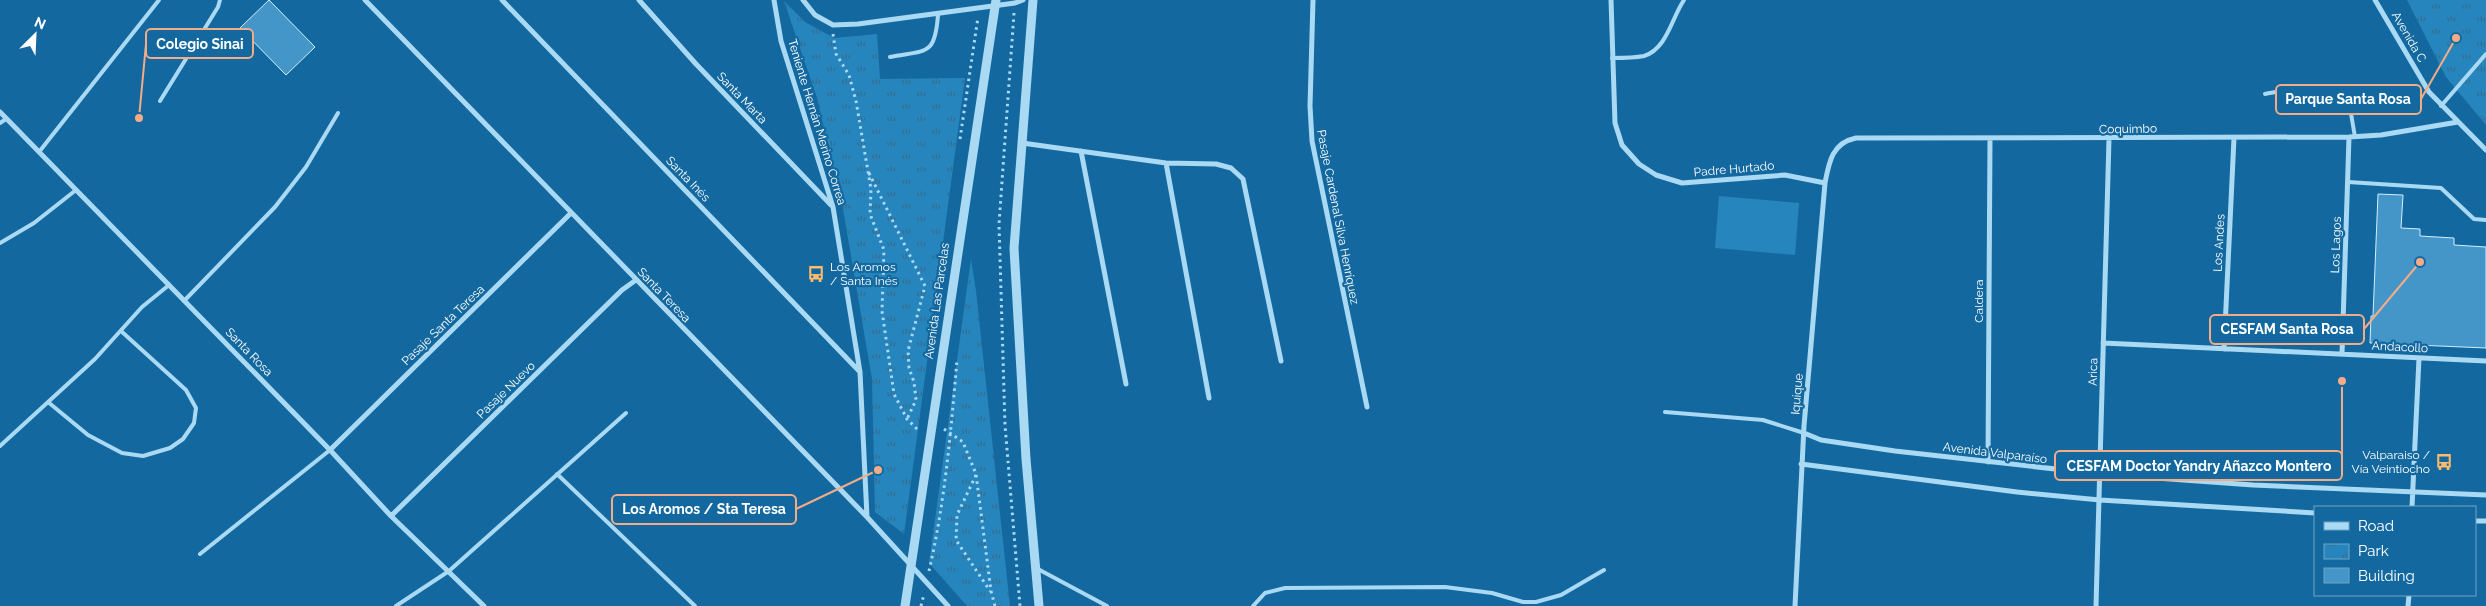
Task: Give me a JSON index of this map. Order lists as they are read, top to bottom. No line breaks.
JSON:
{"streets":{"street":["Avenida C","Santa Marta","Teniente Hernán Merino Correa","Coquimbo","Padre Hurtado","Santa Inés","Pasaje Cardenal Silva Henríquez","Los Andes","Los Lagos","Santa Teresa","Avenida Las Parcelas","Caldera","Pasaje Santa Teresa","Andacollo","Santa Rosa","Arica","Pasaje Nuevo","Iquique","Avenida Valparaíso"]},"crossings":[["Avenida C","Coquimbo"],["Santa Marta","Teniente Hernán Merino Correa"],["Teniente Hernán Merino Correa","Santa Inés"],["Teniente Hernán Merino Correa","Santa Teresa"],["Coquimbo","Padre Hurtado"],["Coquimbo","Los Andes"],["Coquimbo","Los Lagos"],["Coquimbo","Caldera"],["Coquimbo","Arica"],["Coquimbo","Iquique"],["Padre Hurtado","Iquique"],["Los Andes","Andacollo"],["Los Lagos","Andacollo"],["Santa Teresa","Avenida Las Parcelas"],["Santa Teresa","Pasaje Santa Teresa"],["Santa Teresa","Pasaje Nuevo"],["Caldera","Avenida Valparaíso"],["Pasaje Santa Teresa","Santa Rosa"],["Andacollo","Arica"],["Santa Rosa","Pasaje Nuevo"],["Arica","Avenida Valparaíso"],["Iquique","Avenida Valparaíso"]],"places":{"other":["Parque Santa Rosa","Colegio Sinai","CESFAM Santa Rosa","CESFAM Doctor Yandry Añazco Montero","Los Aromos / Sta Teresa"],"bus stop":["Los Aromos / Santa Inés","Valparaiso / Vía Veintiocho"]},"legend":["Road","Park","Building"],"north":"top right"}
